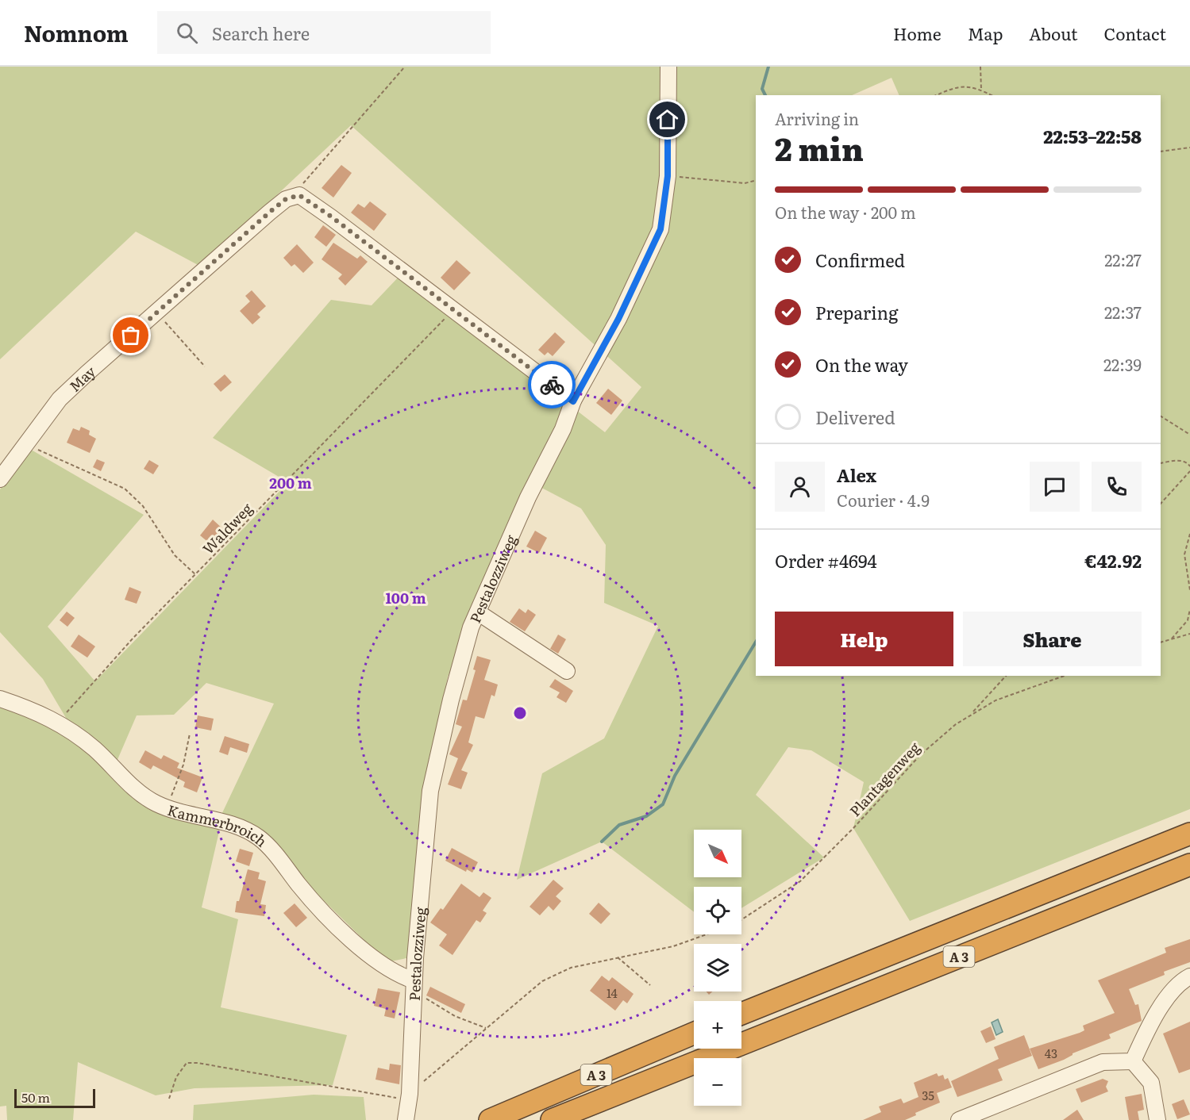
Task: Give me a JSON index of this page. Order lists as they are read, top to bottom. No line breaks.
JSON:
{"streets":{"highway":["A 3"],"street":["May","Pestalozziweg","Kammerbroich"],"path":["Waldweg","Plantagenweg"]},"crossings":[["Waldweg","Kammerbroich"],["Pestalozziweg","Plantagenweg"],["Pestalozziweg","Kammerbroich"]],"house_numbers":["14","43","35"],"scale_bar":"50 m","north":"bottom right","page":{"header":"Nomnom","search":"Search here","nav":["Home","Map","About","Contact"],"heading":["2 min","Arriving in","22:53–22:58"],"panel":["Alex","Courier · 4.9","Order #4694","€42.92"],"bar":"On the way · 200 m","list":[["Confirmed","22:27"],["Preparing","22:37"],["On the way","22:39"],"Delivered"],"buttons":["Help","Share"],"map_buttons":["+","−"],"scale":"50 m"},"rings":["200 m","100 m"]}
